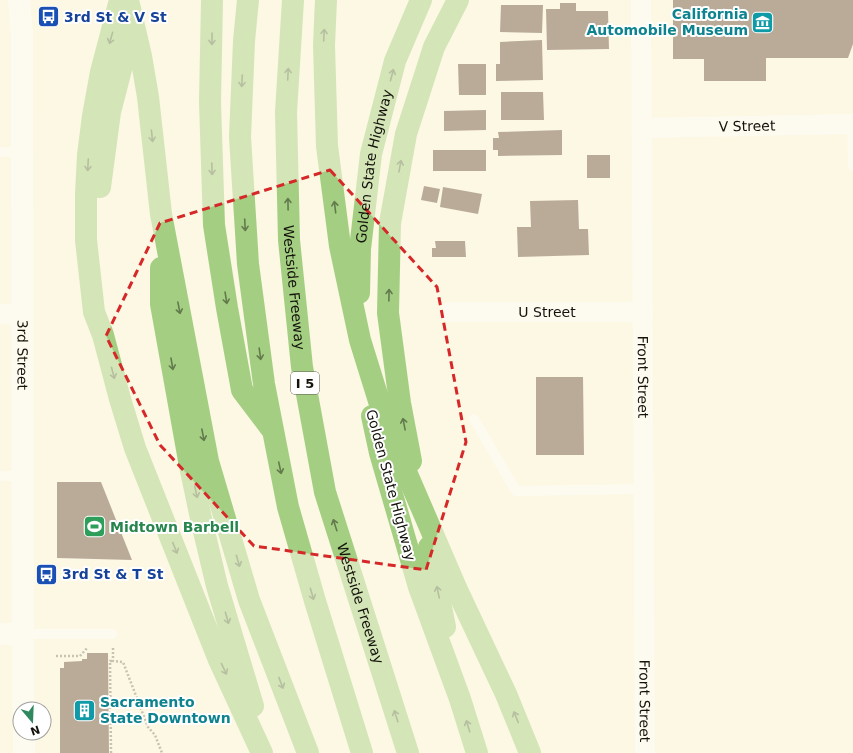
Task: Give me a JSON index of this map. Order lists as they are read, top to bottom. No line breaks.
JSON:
{"streets":{"highway":["Golden State Highway","Westside Freeway","I 5"],"street":["V Street","U Street","3rd Street","Front Street"]},"crossings":[["V Street","Front Street"],["U Street","Front Street"]],"places":{"bus stop":["3rd St & V St","3rd St & T St"],"museum":["California Automobile Museum"],"sports":["Midtown Barbell"],"building":["Sacramento State Downtown"]},"north":"bottom"}
